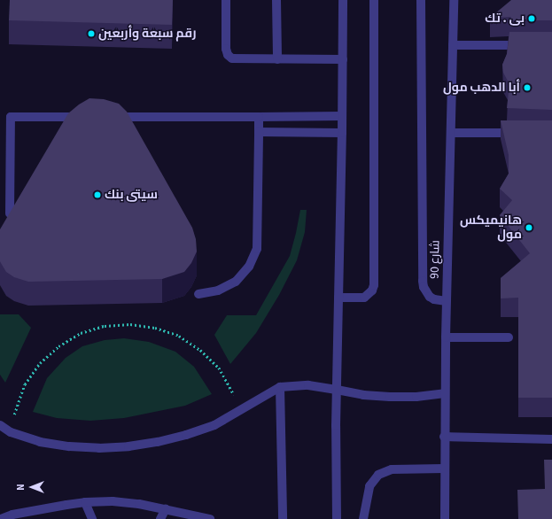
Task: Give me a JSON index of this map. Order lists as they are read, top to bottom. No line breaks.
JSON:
{"streets":{"street":["شارع 90"]},"places":["بى . تك","رقم سبعة وأربعين","أبا الدهب مول","سيتى بنك","هانيميكس مول"],"north":"left"}
